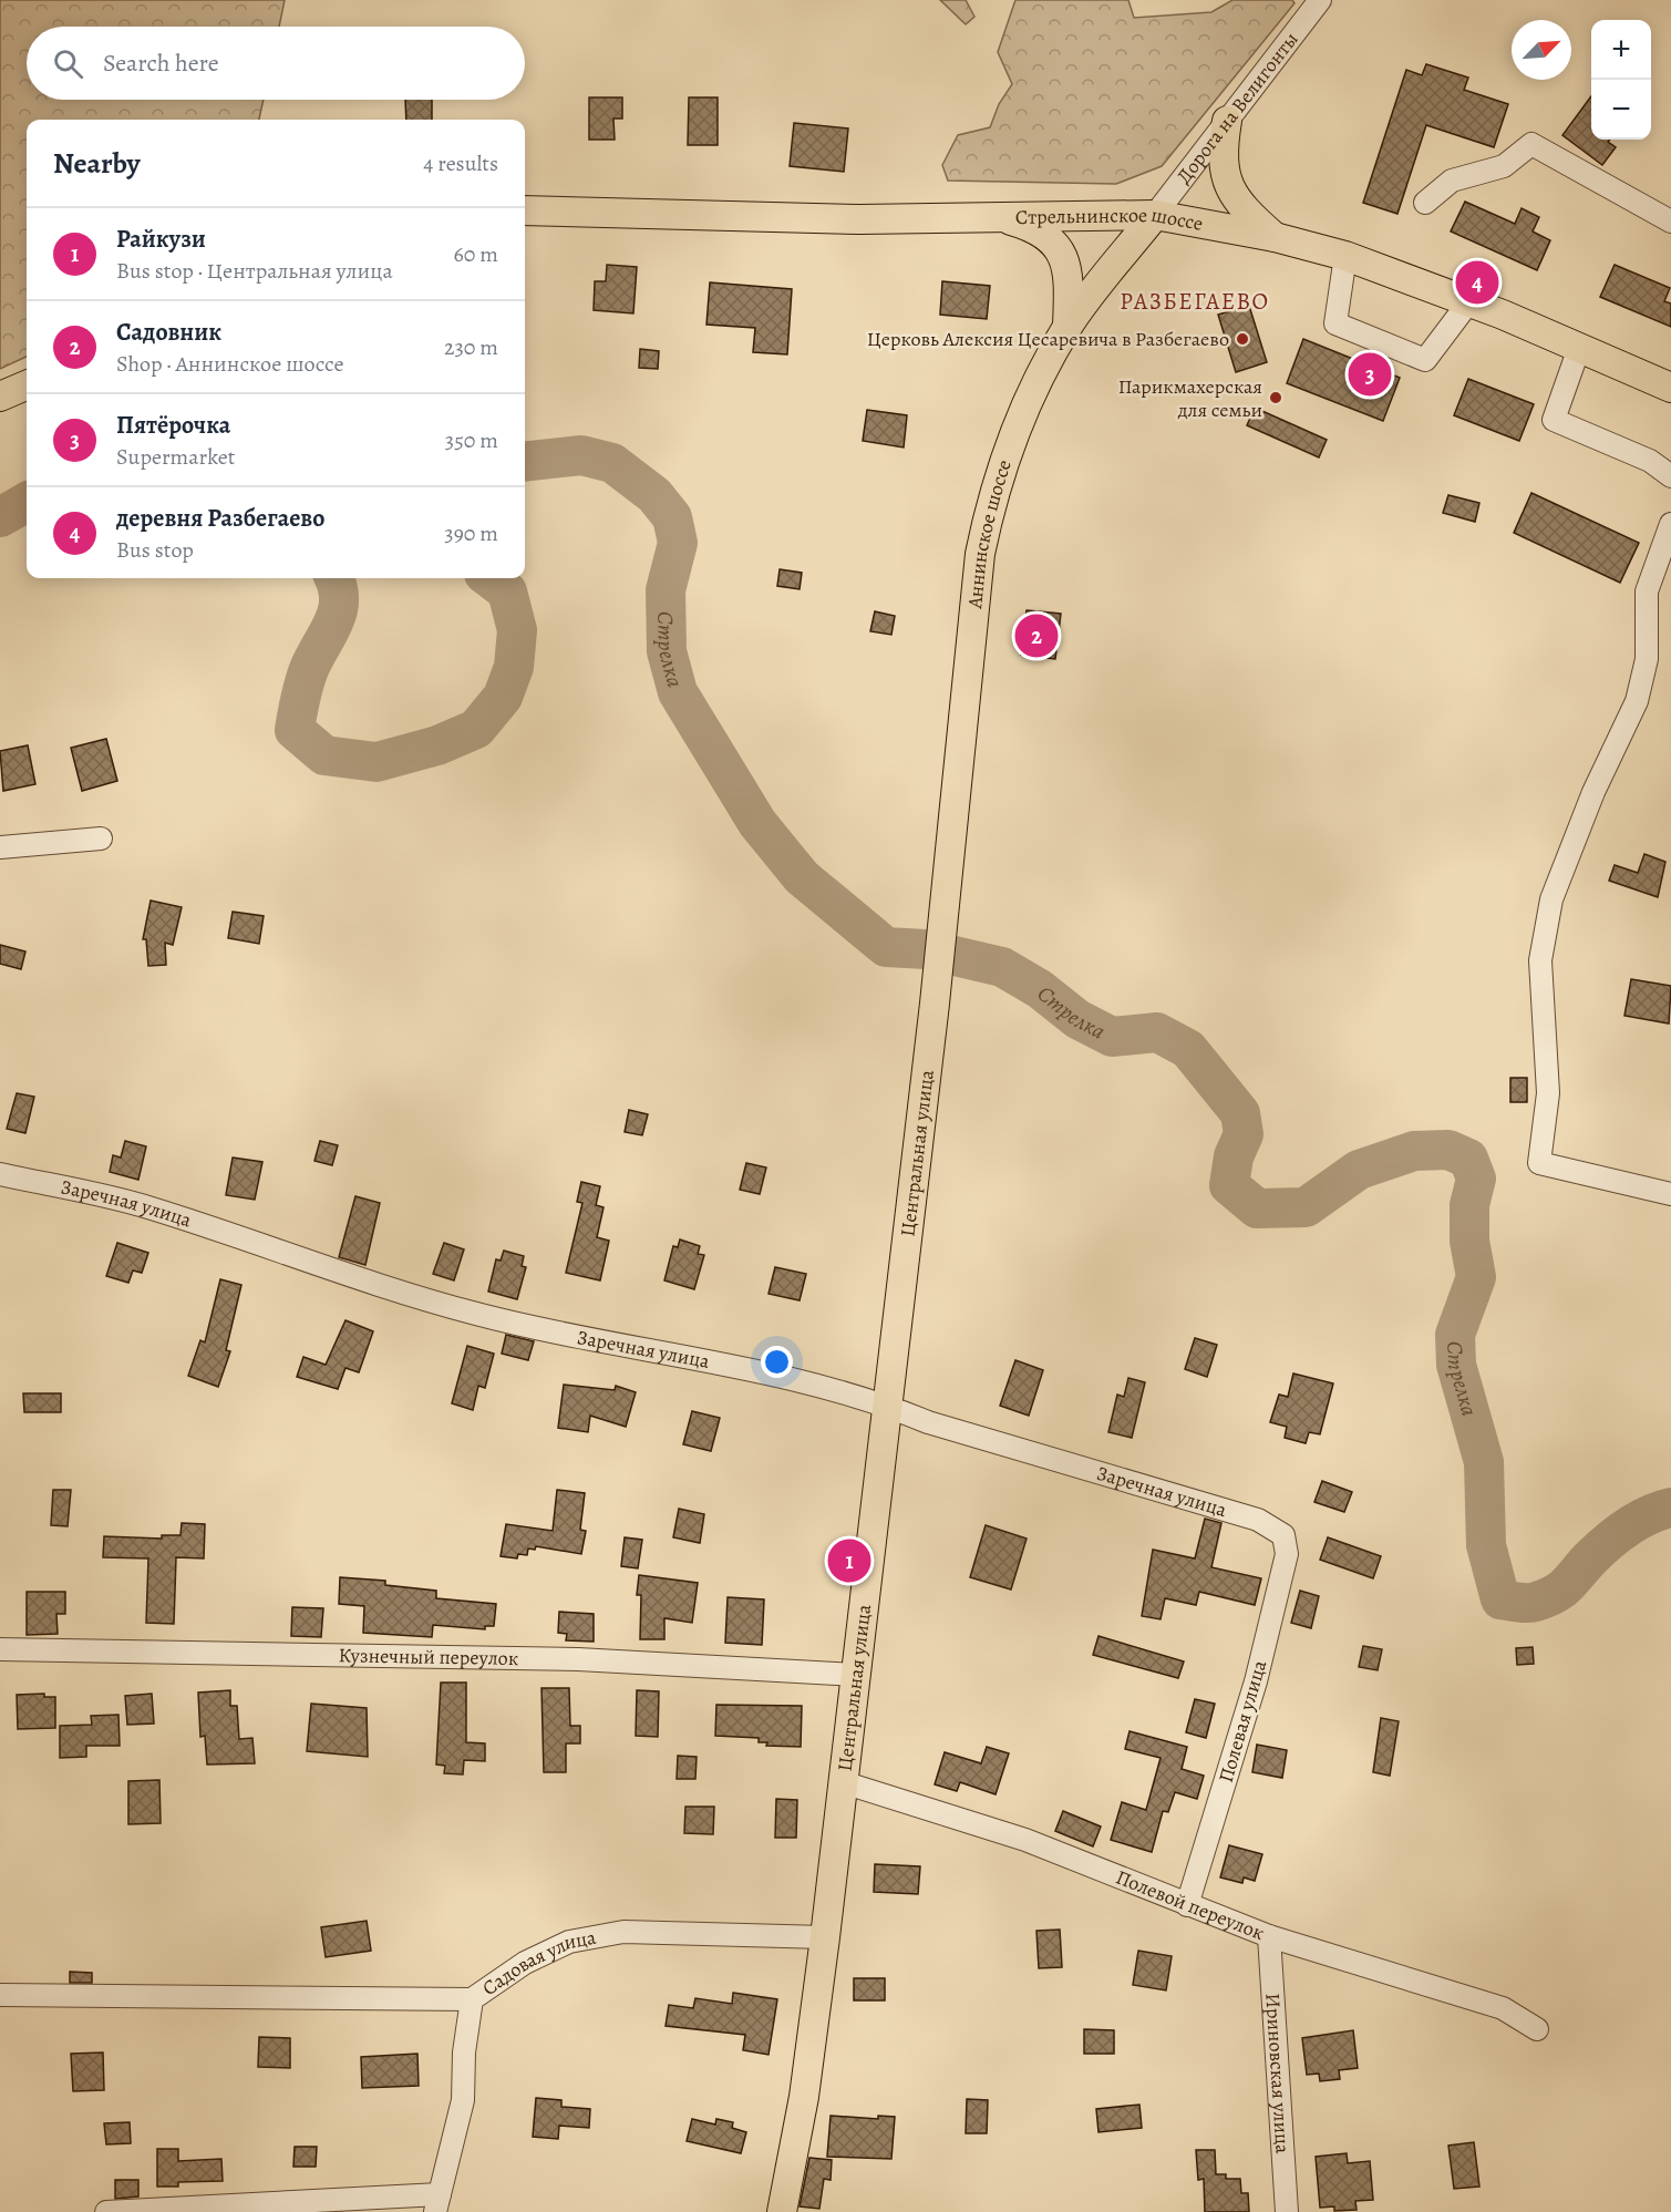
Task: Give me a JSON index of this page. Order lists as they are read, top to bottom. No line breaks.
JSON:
{"streets":{"main road":["Стрельнинское шоссе","Аннинское шоссе","Центральная улица"],"street":["Дорога на Велигонты","Заречная улица","Кузнечный переулок","Полевая улица","Полевой переулок","Садовая улица","Ириновская улица"]},"crossings":[["Дорога на Велигонты","Стрельнинское шоссе"],["Дорога на Велигонты","Аннинское шоссе"],["Стрельнинское шоссе","Аннинское шоссе"],["Аннинское шоссе","Центральная улица"],["Центральная улица","Заречная улица"],["Центральная улица","Кузнечный переулок"],["Центральная улица","Полевой переулок"],["Центральная улица","Садовая улица"],["Заречная улица","Полевая улица"],["Полевая улица","Полевой переулок"],["Полевой переулок","Ириновская улица"]],"districts":["РАЗБЕГАЕВО"],"water":["Стрелка"],"places":["Церковь Алексия Цесаревича в Разбегаево","Парикмахерская для семьи"],"north":"top right","page":{"map_buttons":["+","−"],"search":"Search here","heading":["Nearby","4 results"],"list":[{"mark":"1","name":"Райкузи","note":"Bus stop · Центральная улица","value":"60 m"},{"mark":"2","name":"Садовник","note":"Shop · Аннинское шоссе","value":"230 m"},{"mark":"3","name":"Пятёрочка","note":"Supermarket","value":"350 m"},{"mark":"4","name":"деревня Разбегаево","note":"Bus stop","value":"390 m"}],"pins":["4","3","2","1"]}}
